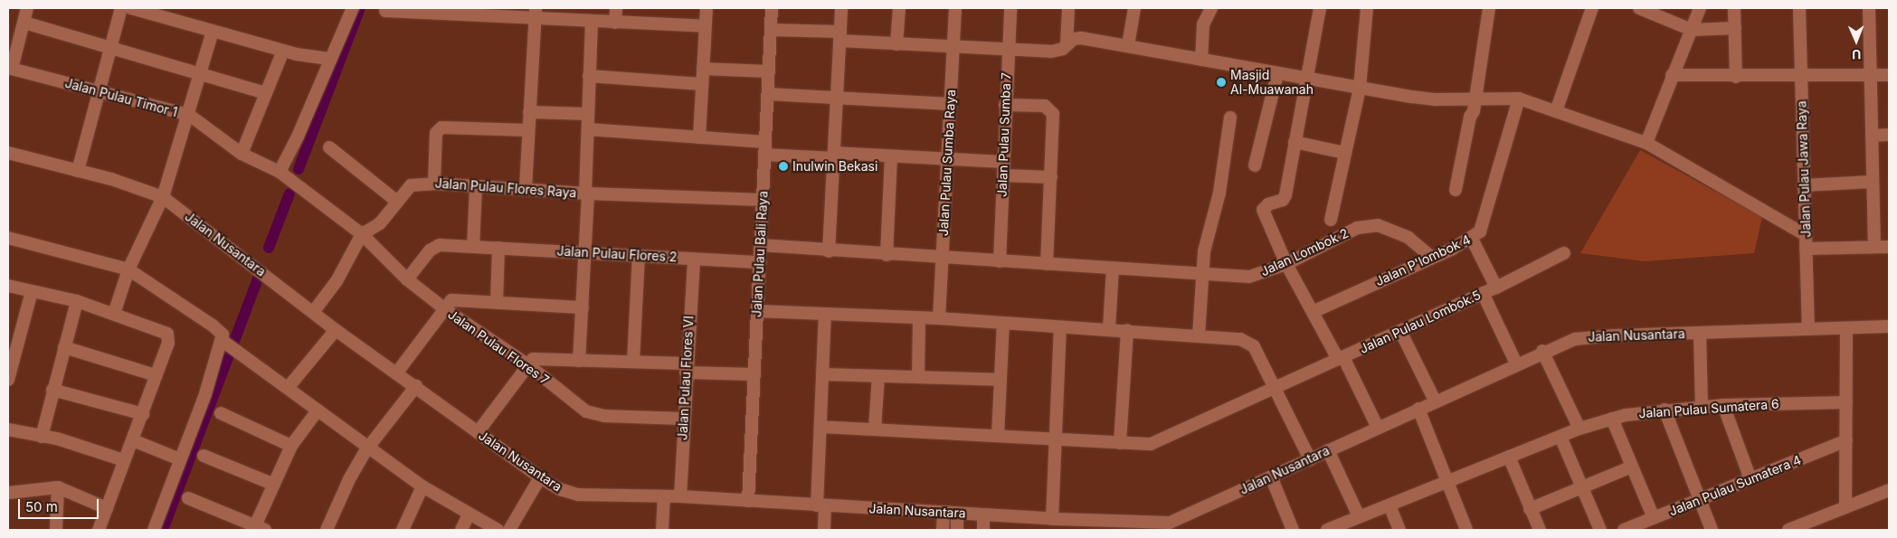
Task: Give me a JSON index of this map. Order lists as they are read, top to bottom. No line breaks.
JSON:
{"streets":{"street":["Jalan Pulau Timor 1","Jalan Pulau Sumba 7","Jalan Pulau Sumba Raya","Jalan Pulau Jawa Raya","Jalan Pulau Flores Raya","Jalan Nusantara","Jalan Lombok 2","Jalan Pulau Flores 2","Jalan Pulau Bali Raya","Jalan P'lombok 4","Jalan Pulau Lombok.5","Jalan Pulau Flores 7","Jalan Pulau Flores VI","Jalan Pulau Sumatera 6","Jalan Pulau Sumatera 4"]},"crossings":[["Jalan Pulau Timor 1","Jalan Pulau Flores Raya"],["Jalan Pulau Timor 1","Jalan Pulau Flores 7"],["Jalan Pulau Sumba 7","Jalan Lombok 2"],["Jalan Pulau Sumba Raya","Jalan Lombok 2"],["Jalan Pulau Jawa Raya","Jalan Nusantara"],["Jalan Pulau Flores Raya","Jalan Nusantara"],["Jalan Pulau Flores Raya","Jalan Pulau Bali Raya"],["Jalan Pulau Flores Raya","Jalan Pulau Flores 7"],["Jalan Nusantara","Jalan Pulau Bali Raya"],["Jalan Nusantara","Jalan Pulau Flores VI"],["Jalan Lombok 2","Jalan Pulau Bali Raya"],["Jalan Lombok 2","Jalan P'lombok 4"],["Jalan Pulau Flores 2","Jalan Pulau Bali Raya"],["Jalan Pulau Flores 2","Jalan Pulau Flores 7"],["Jalan Pulau Flores 2","Jalan Pulau Flores VI"],["Jalan Pulau Flores 7","Jalan Pulau Flores VI"]],"places":["Masjid Al-Muawanah","Inulwin Bekasi"],"scale_bar":"50 m","north":"bottom"}
